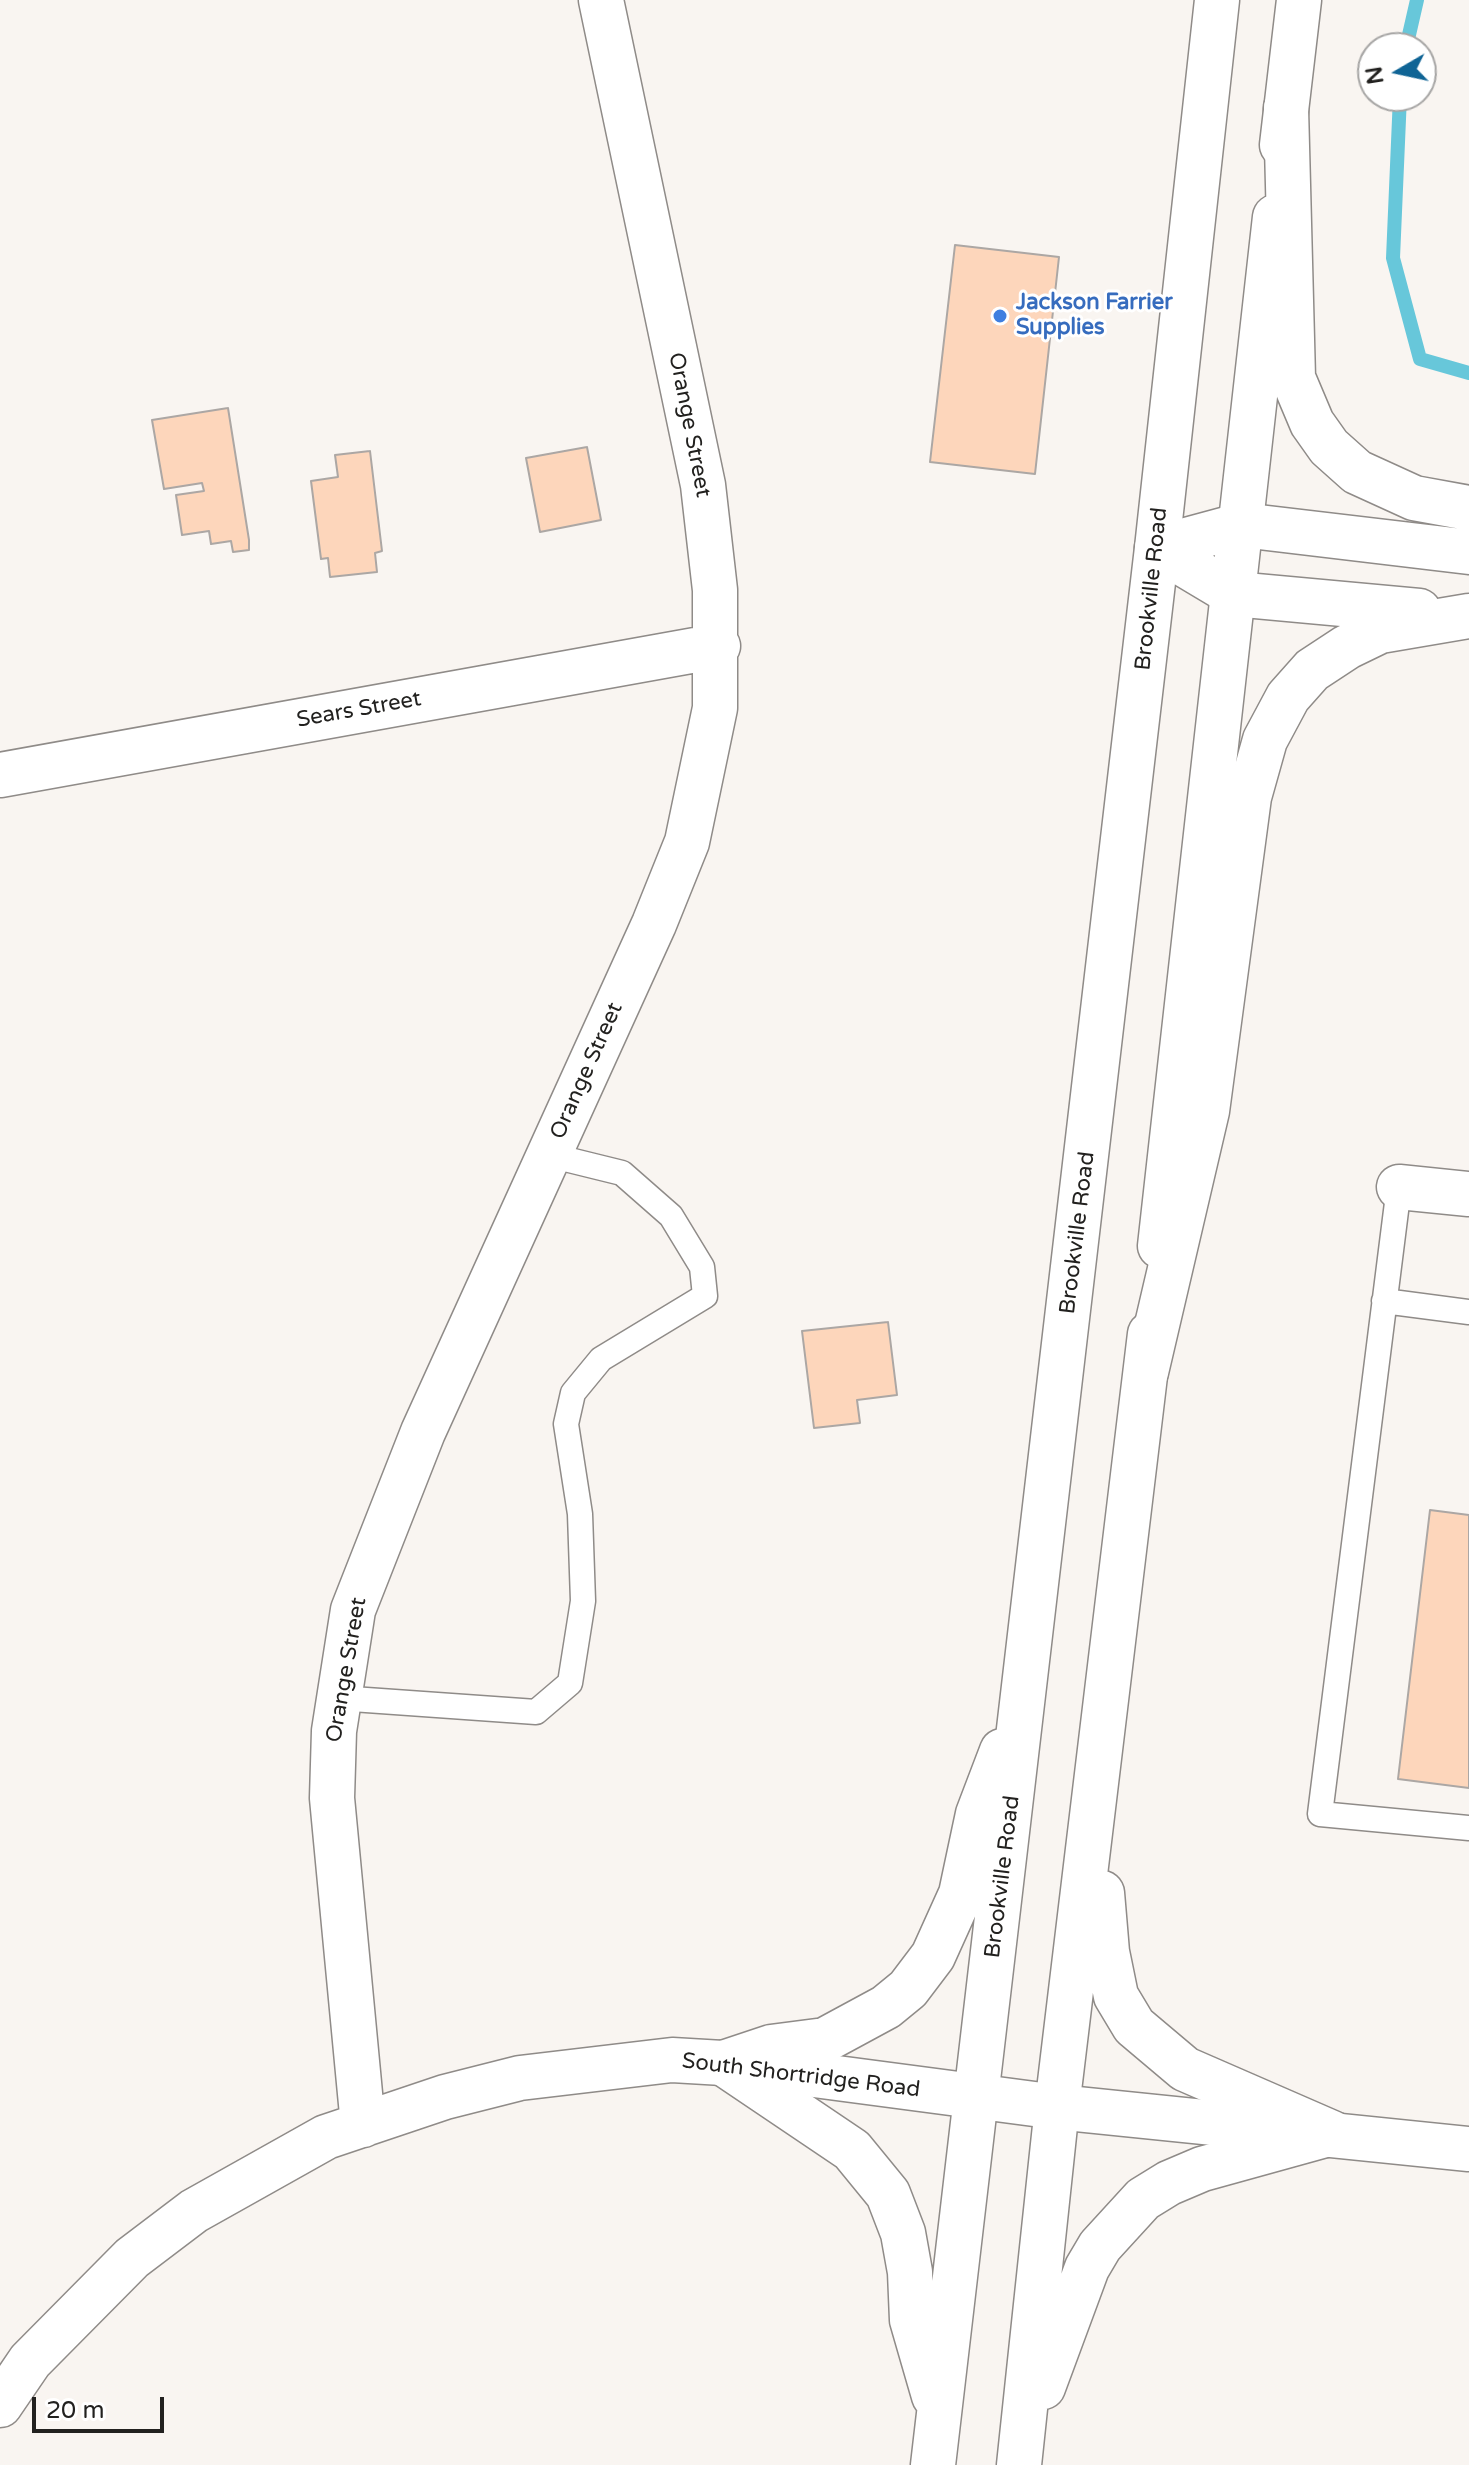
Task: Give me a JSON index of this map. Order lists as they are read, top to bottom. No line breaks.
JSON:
{"streets":{"main road":["Orange Street","Brookville Road","Sears Street","South Shortridge Road"]},"crossings":[["Orange Street","Sears Street"],["Orange Street","South Shortridge Road"],["Brookville Road","South Shortridge Road"]],"places":["Jackson Farrier Supplies"],"scale_bar":"20 m","north":"left"}
